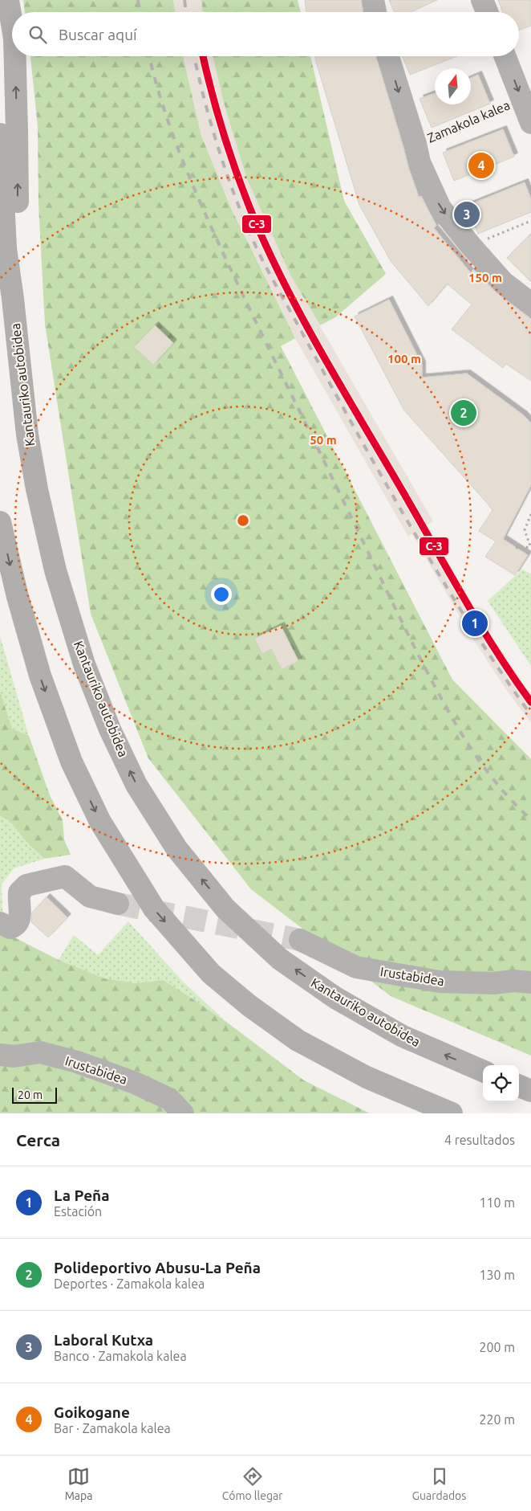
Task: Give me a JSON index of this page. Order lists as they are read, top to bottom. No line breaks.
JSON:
{"streets":{"highway":["Kantauriko autobidea"],"street":["Zamakola kalea","Irustabidea"]},"one_way":["Zamakola kalea"],"lines":["transit line C-3"],"scale_bar":"20 m","north":"top","page":{"search":"Buscar aquí","pins":["4","3","2","1"],"scale":"20 m","heading":["Cerca","4 resultados"],"list":[{"mark":"1","name":"La Peña","note":"Estación","value":"110 m"},{"mark":"2","name":"Polideportivo Abusu-La Peña","note":"Deportes · Zamakola kalea","value":"130 m"},{"mark":"3","name":"Laboral Kutxa","note":"Banco · Zamakola kalea","value":"200 m"},{"mark":"4","name":"Goikogane","note":"Bar · Zamakola kalea","value":"220 m"}],"nav":["Mapa","Cómo llegar","Guardados"]},"rings":["150 m","100 m","50 m"]}
